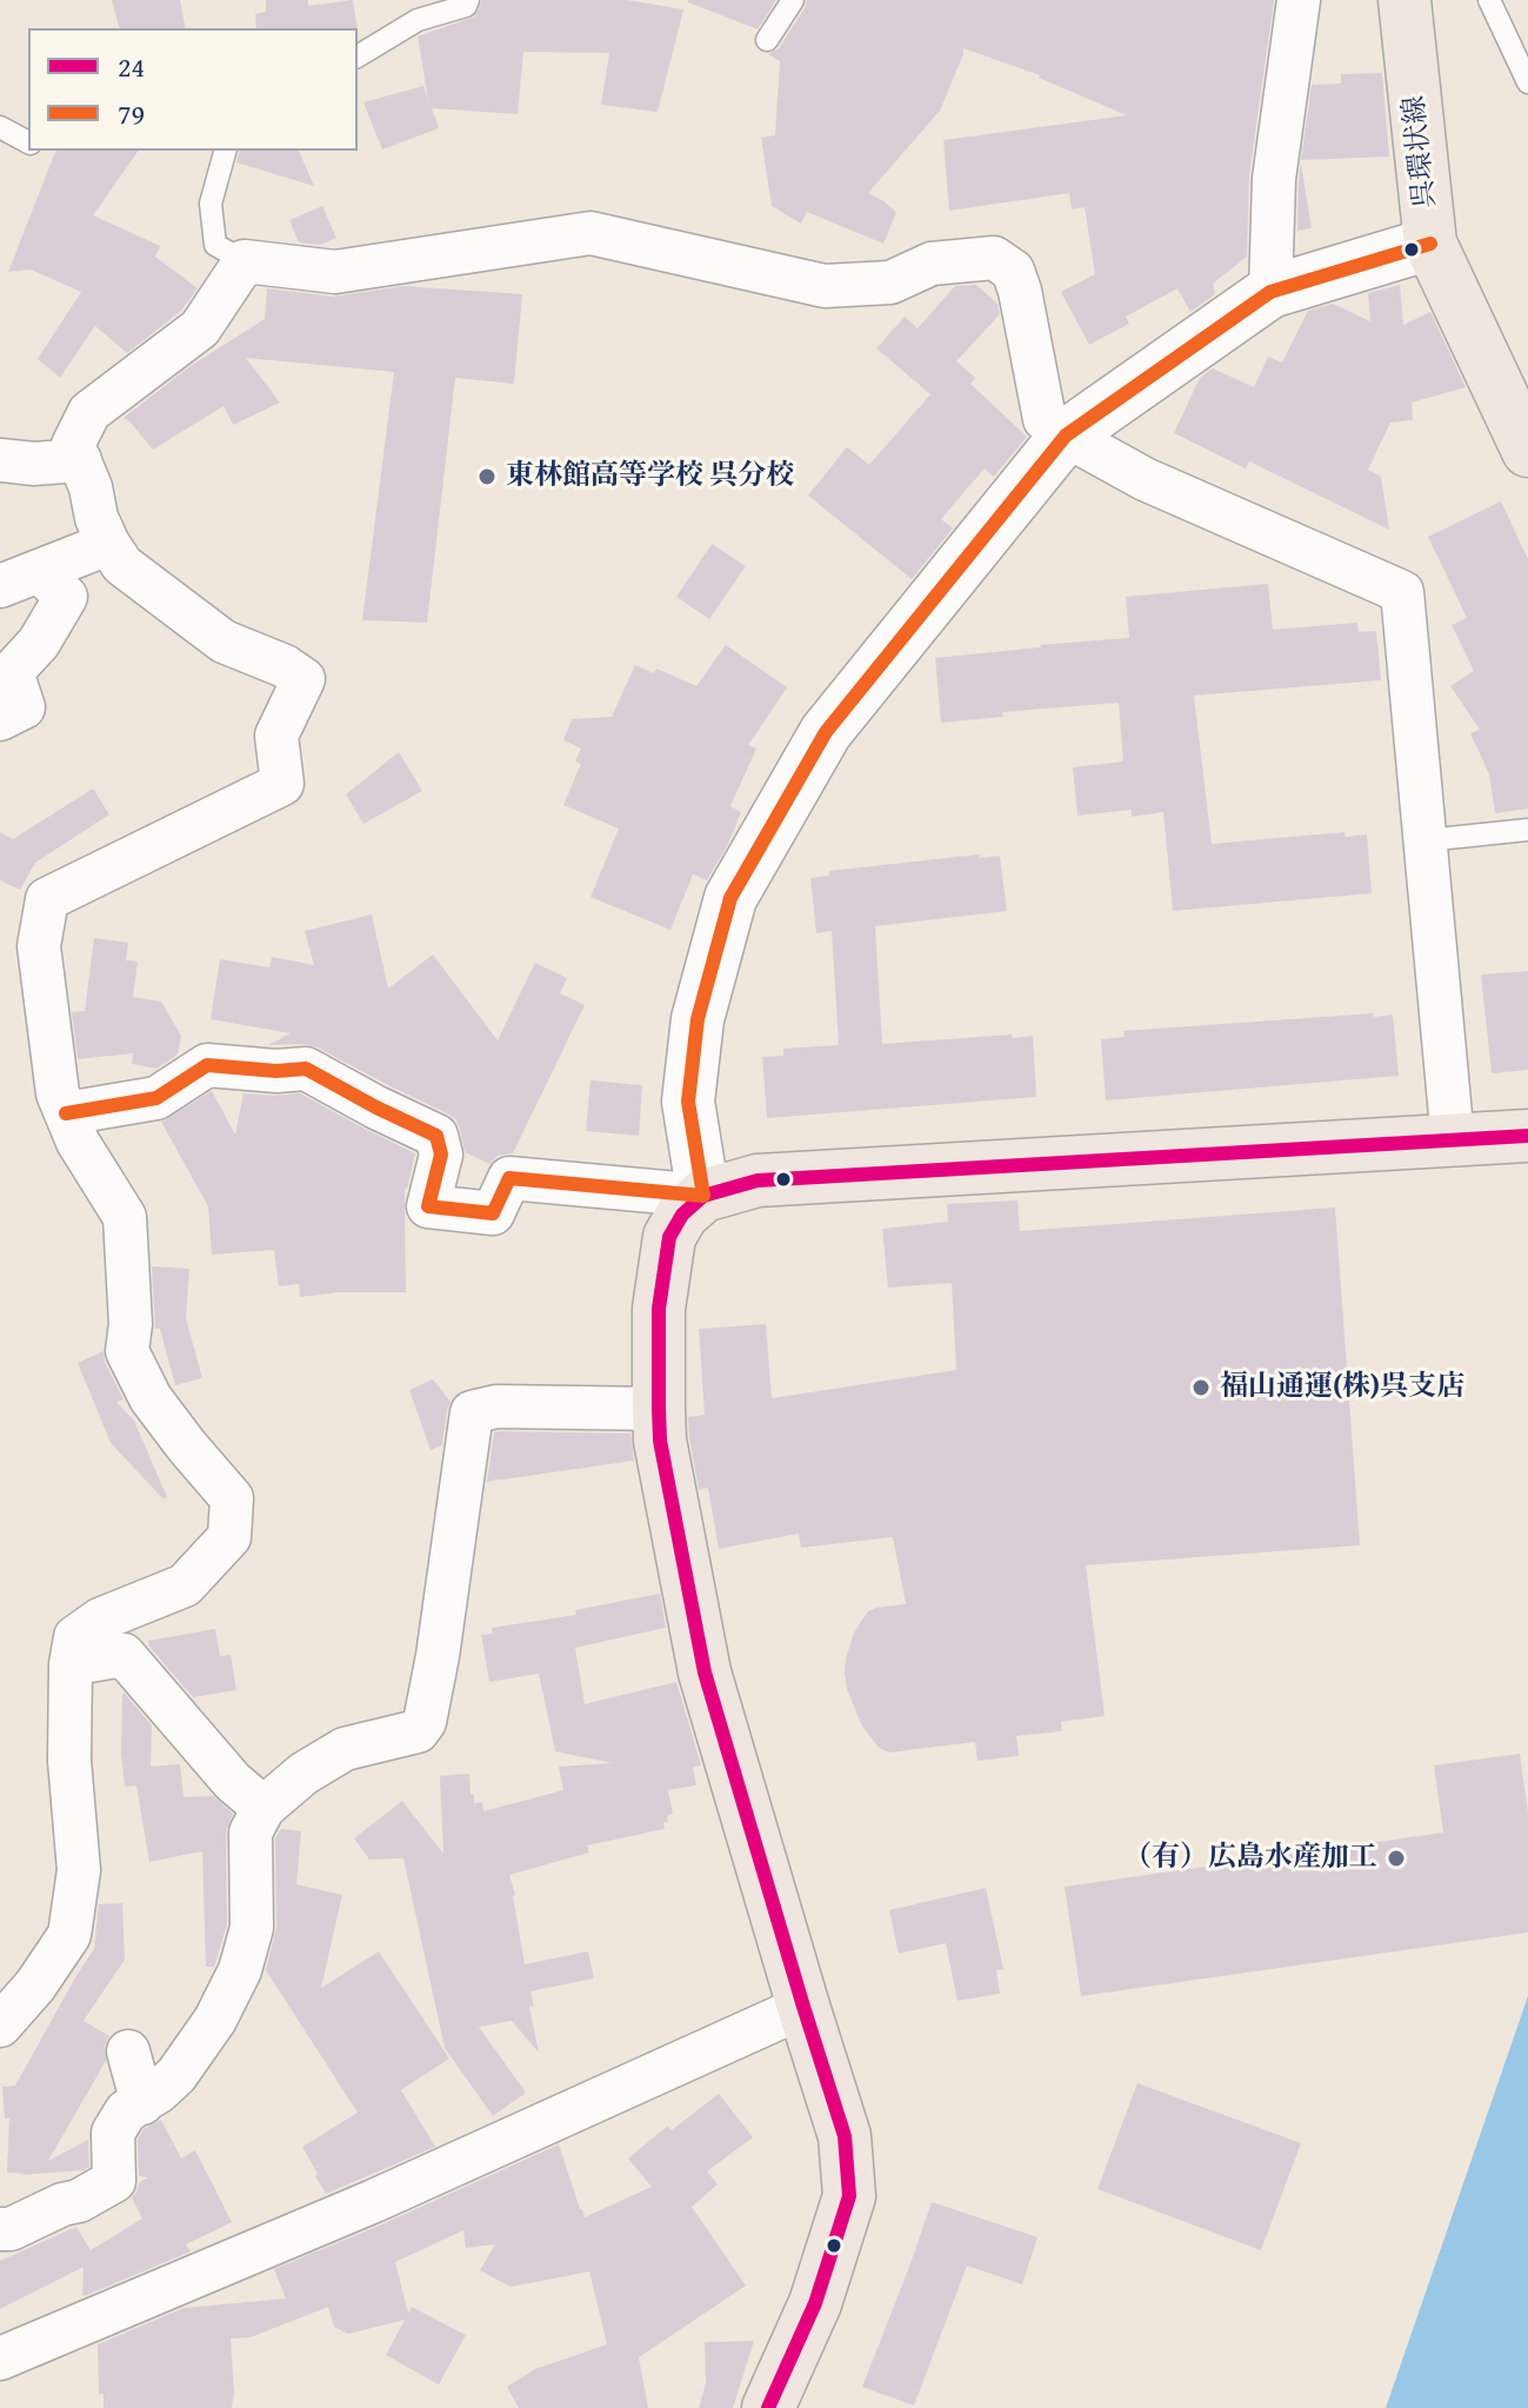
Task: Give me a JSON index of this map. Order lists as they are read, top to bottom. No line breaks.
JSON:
{"streets":{"main road":["呉環状線"]},"places":["東林館高等学校 呉分校","福山通運(株)呉支店","（有）広島水産加工"],"lines":["transit line 79","transit line 24"],"legend":["24","79"]}
